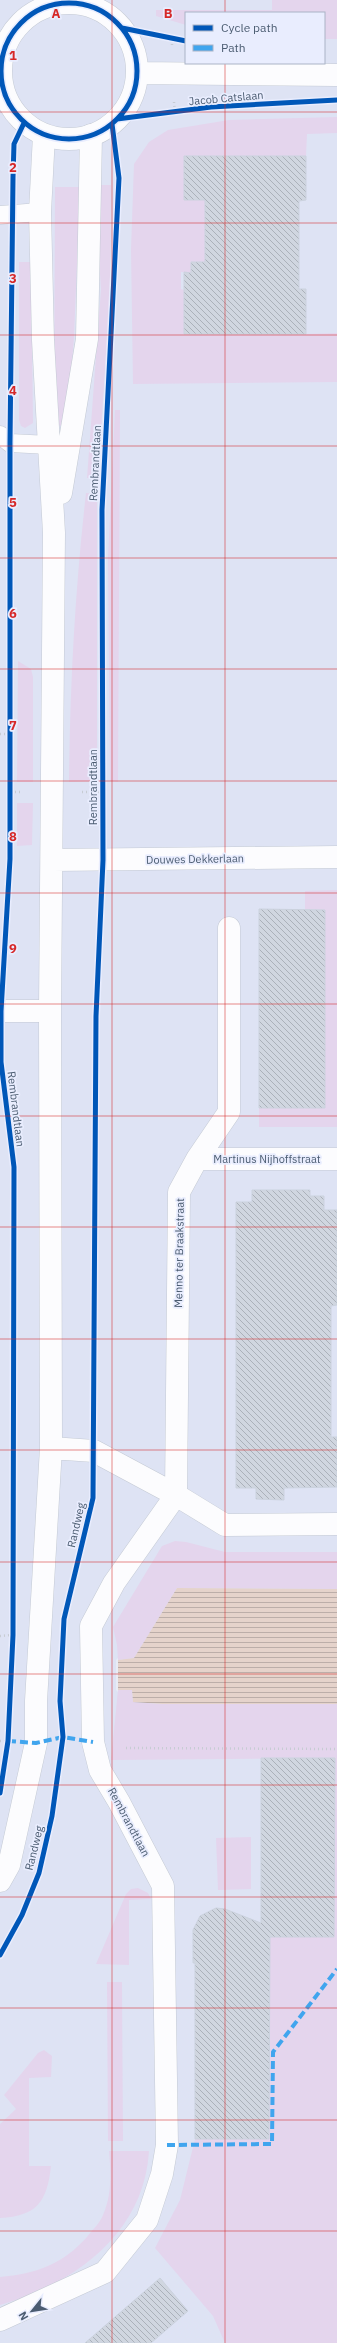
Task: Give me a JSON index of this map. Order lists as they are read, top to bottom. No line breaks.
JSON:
{"streets":{"street":["Jacob Catslaan","Rembrandtlaan","Douwes Dekkerlaan","Martinus Nijhoffstraat","Menno ter Braakstraat","Randweg"]},"crossings":[["Rembrandtlaan","Menno ter Braakstraat"],["Martinus Nijhoffstraat","Menno ter Braakstraat"]],"legend":["Cycle path","Path"],"north":"bottom left","grid":{"columns":["A","B"],"rows":["1","2","3","4","5","6","7","8","9"]}}
